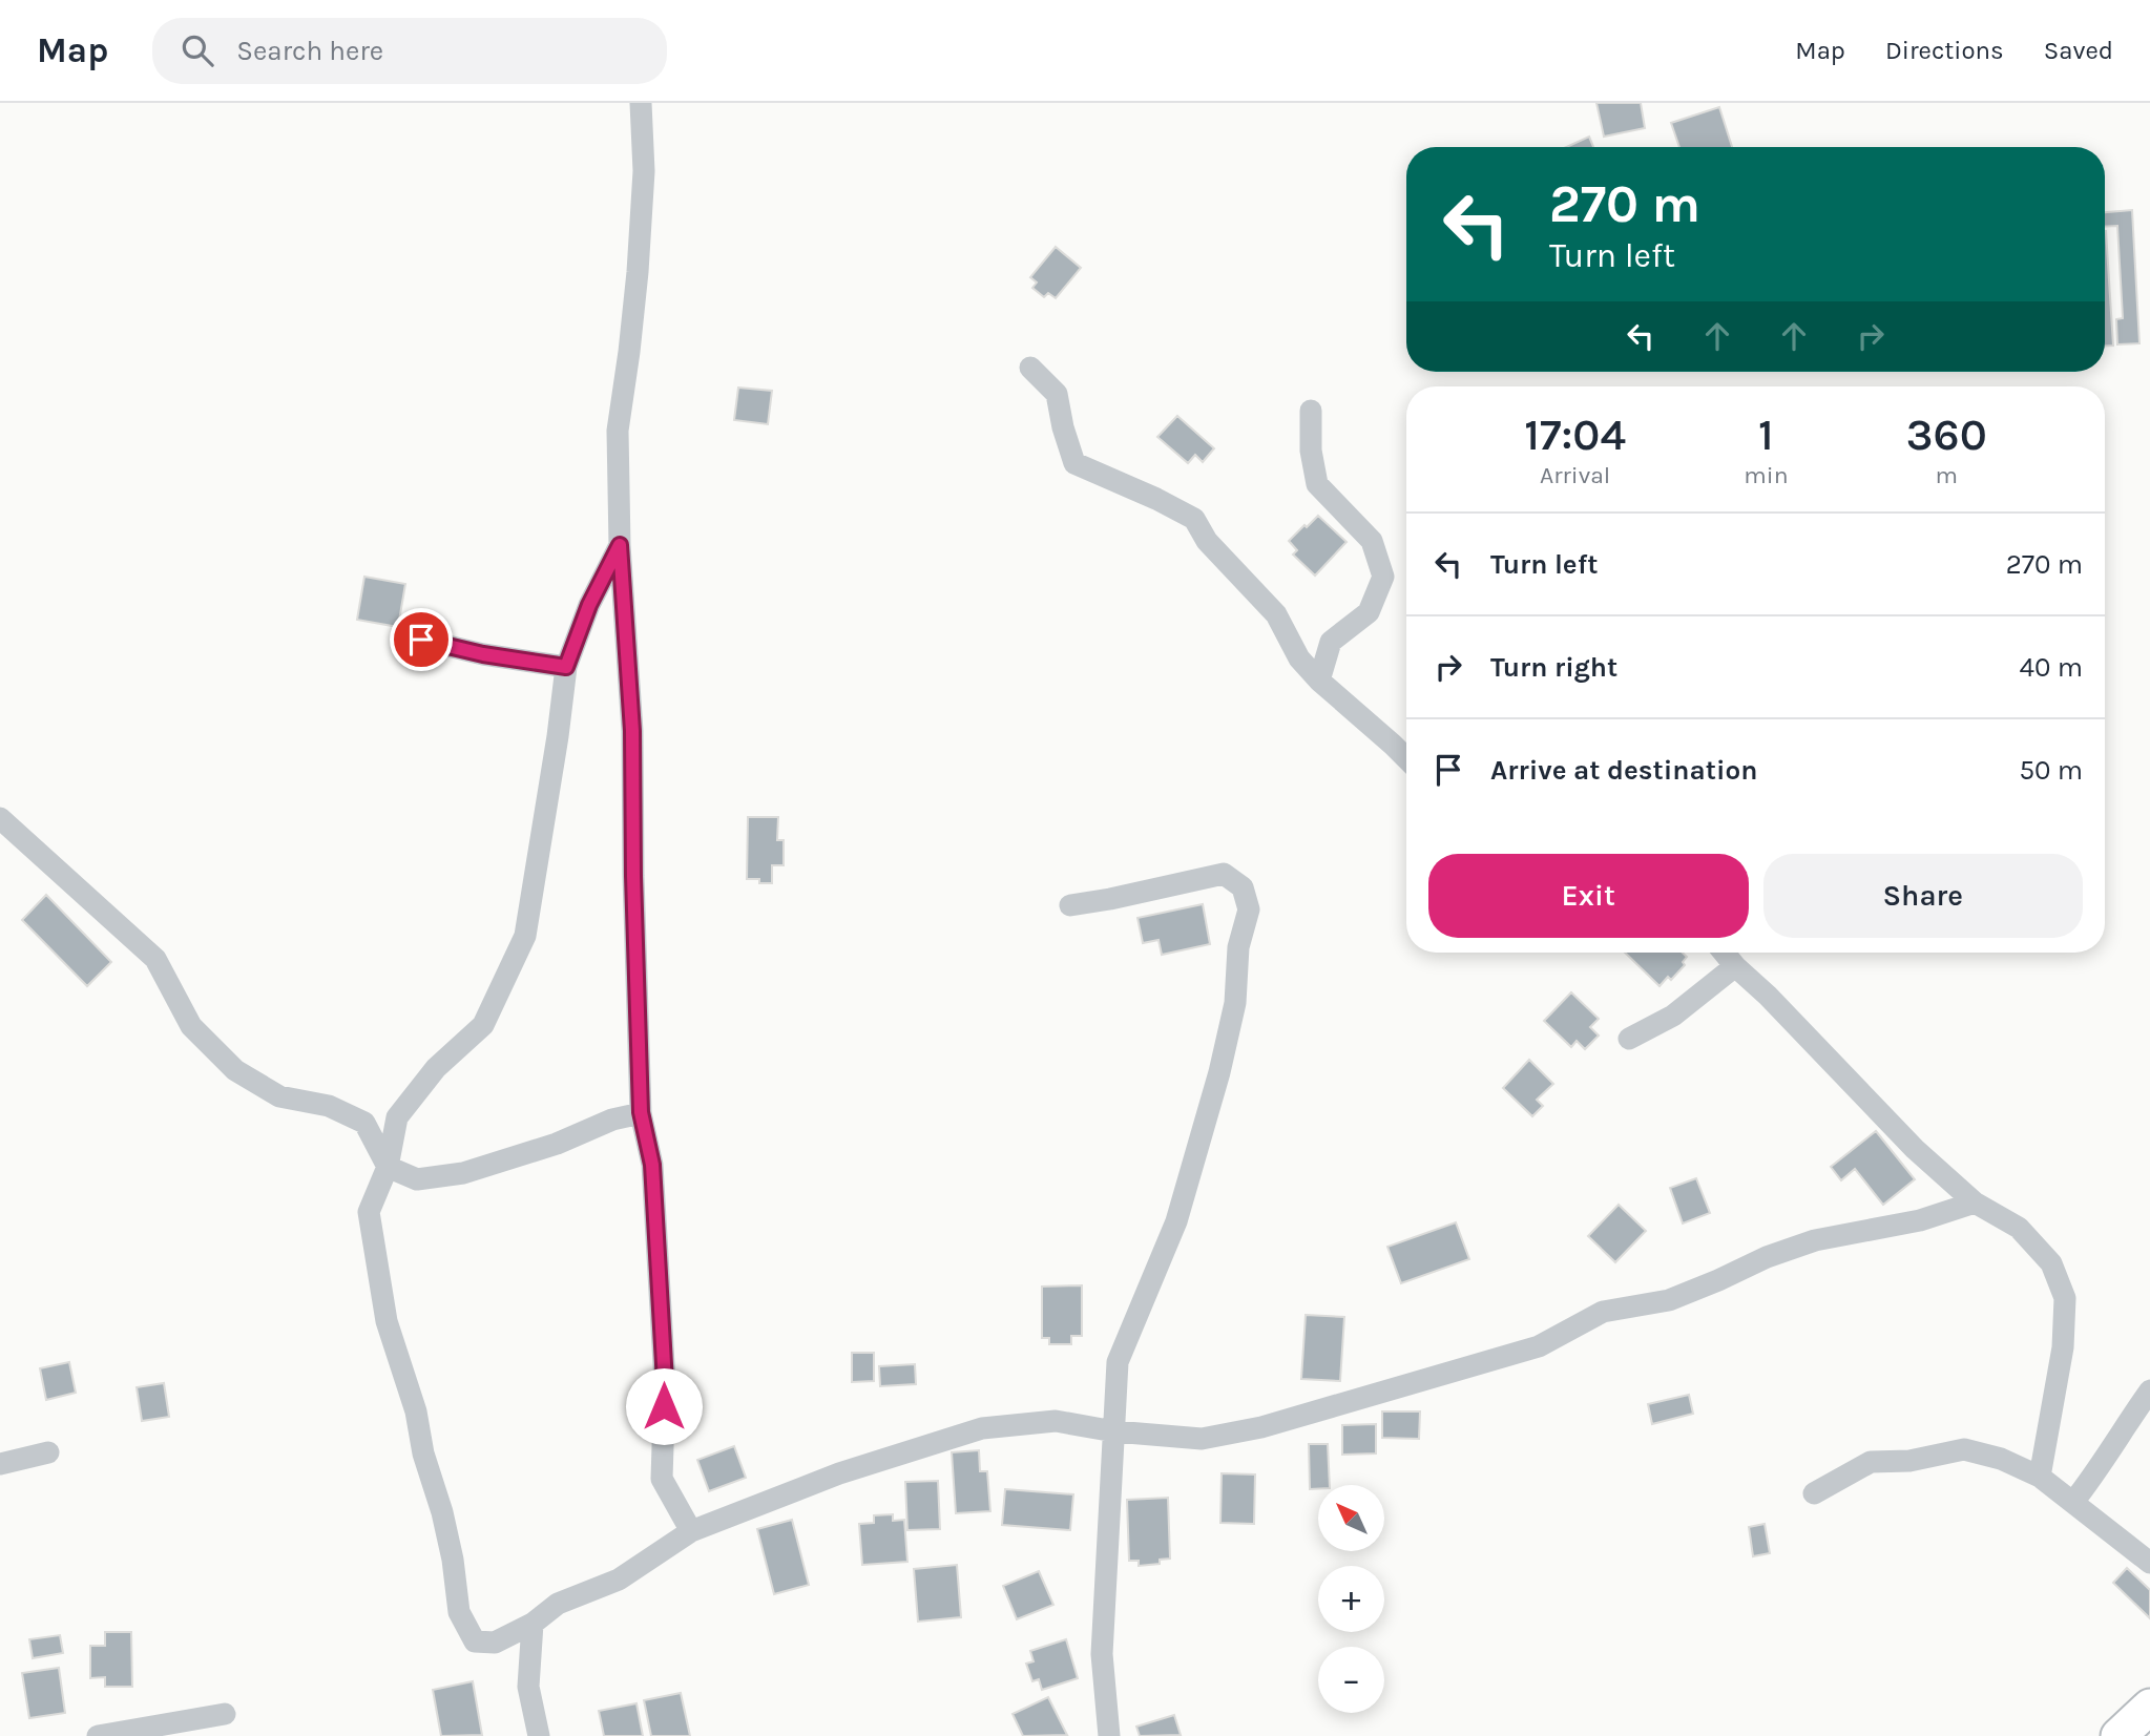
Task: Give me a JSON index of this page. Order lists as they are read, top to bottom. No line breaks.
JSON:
{"north":"top left","page":{"header":"Map","search":"Search here","nav":["Map","Directions","Saved"],"turn":["270 m","Turn left"],"eta":["17:04","Arrival","1","min","360","m"],"list":[{"name":"Turn left","value":"270 m"},{"name":"Turn right","value":"40 m"},{"name":"Arrive at destination","value":"50 m"}],"buttons":["Exit","Share"],"map_buttons":["+","−"]}}
